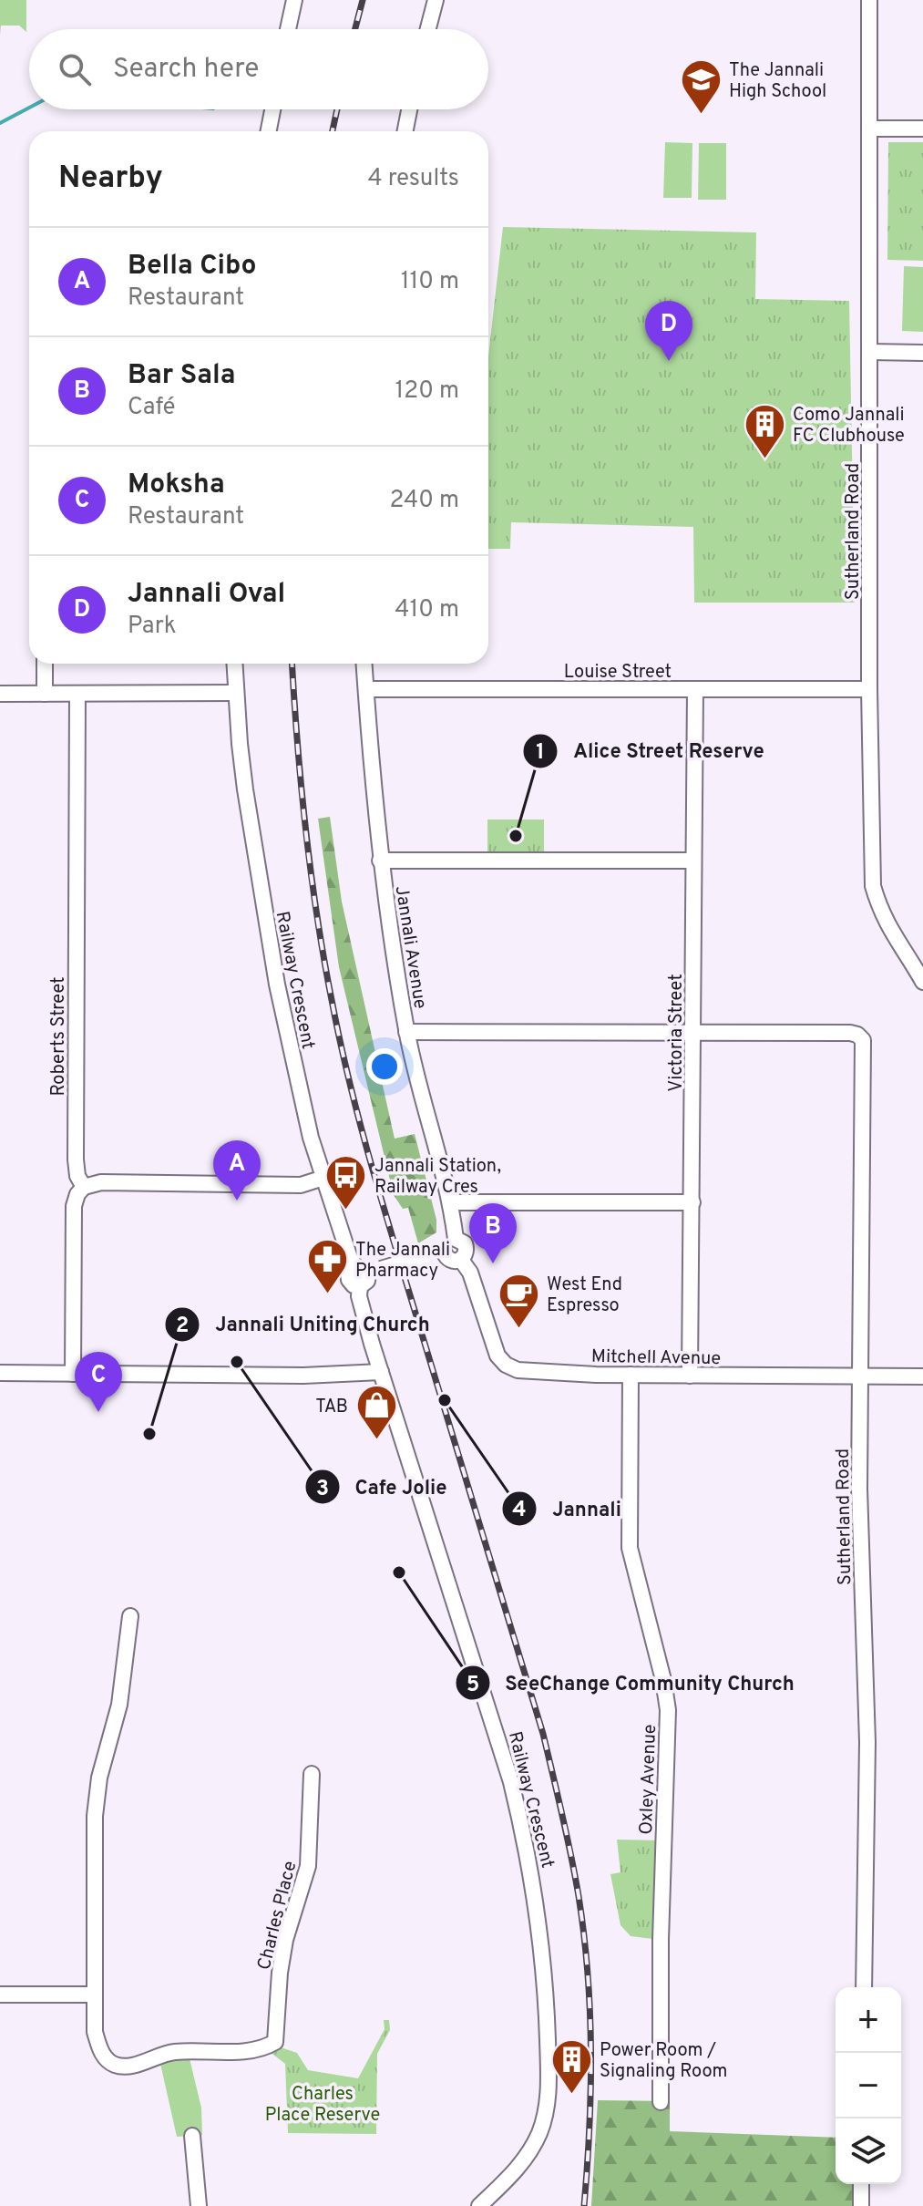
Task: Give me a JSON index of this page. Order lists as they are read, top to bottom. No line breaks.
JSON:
{"streets":{"street":["Sutherland Road","Louise Street","Jannali Avenue","Railway Crescent","Victoria Street","Roberts Street","Mitchell Avenue","Oxley Avenue","Charles Place"]},"crossings":[["Sutherland Road","Louise Street"],["Sutherland Road","Victoria Street"],["Sutherland Road","Mitchell Avenue"],["Louise Street","Jannali Avenue"],["Louise Street","Victoria Street"],["Jannali Avenue","Mitchell Avenue"],["Victoria Street","Mitchell Avenue"],["Mitchell Avenue","Oxley Avenue"]],"parks":["Charles Place Reserve"],"places":{"school or university":["The Jannali High School"],"building":["Como Jannali FC Clubhouse","Power Room / Signaling Room"],"other":["Alice Street Reserve","Cafe Jolie","Jannali","Jannali Uniting Church","SeeChange Community Church"],"bus stop":["Jannali Station, Railway Cres"],"pharmacy":["The Jannali Pharmacy"],"cafe":["West End Espresso"],"shop":["TAB"]},"page":{"search":"Search here","heading":["Nearby","4 results"],"list":[{"mark":"A","name":"Bella Cibo","note":"Restaurant","value":"110 m"},{"mark":"B","name":"Bar Sala","note":"Café","value":"120 m"},{"mark":"C","name":"Moksha","note":"Restaurant","value":"240 m"},{"mark":"D","name":"Jannali Oval","note":"Park","value":"410 m"}],"pins":["D","A","B","C"],"map_buttons":["+","−"]}}
